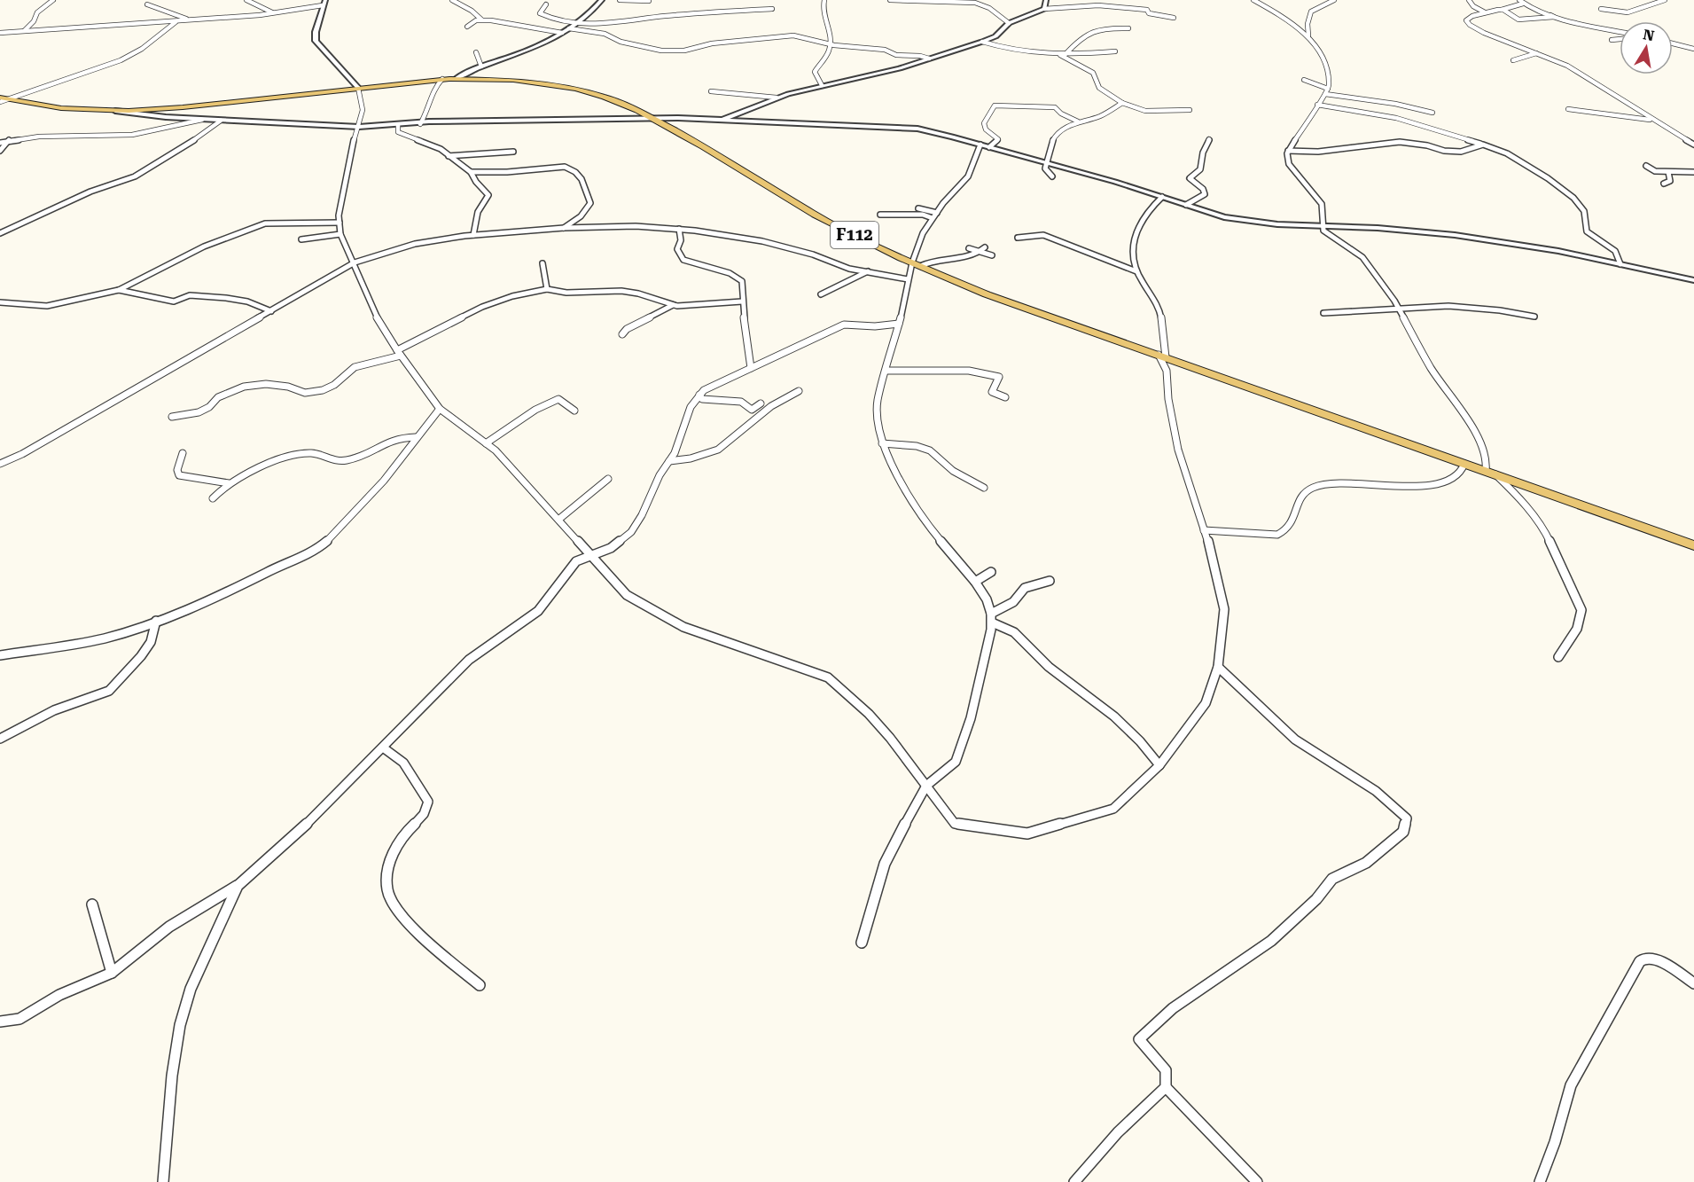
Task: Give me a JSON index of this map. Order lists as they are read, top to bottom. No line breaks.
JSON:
{"streets":{"main road":["F112"]},"north":"top"}
